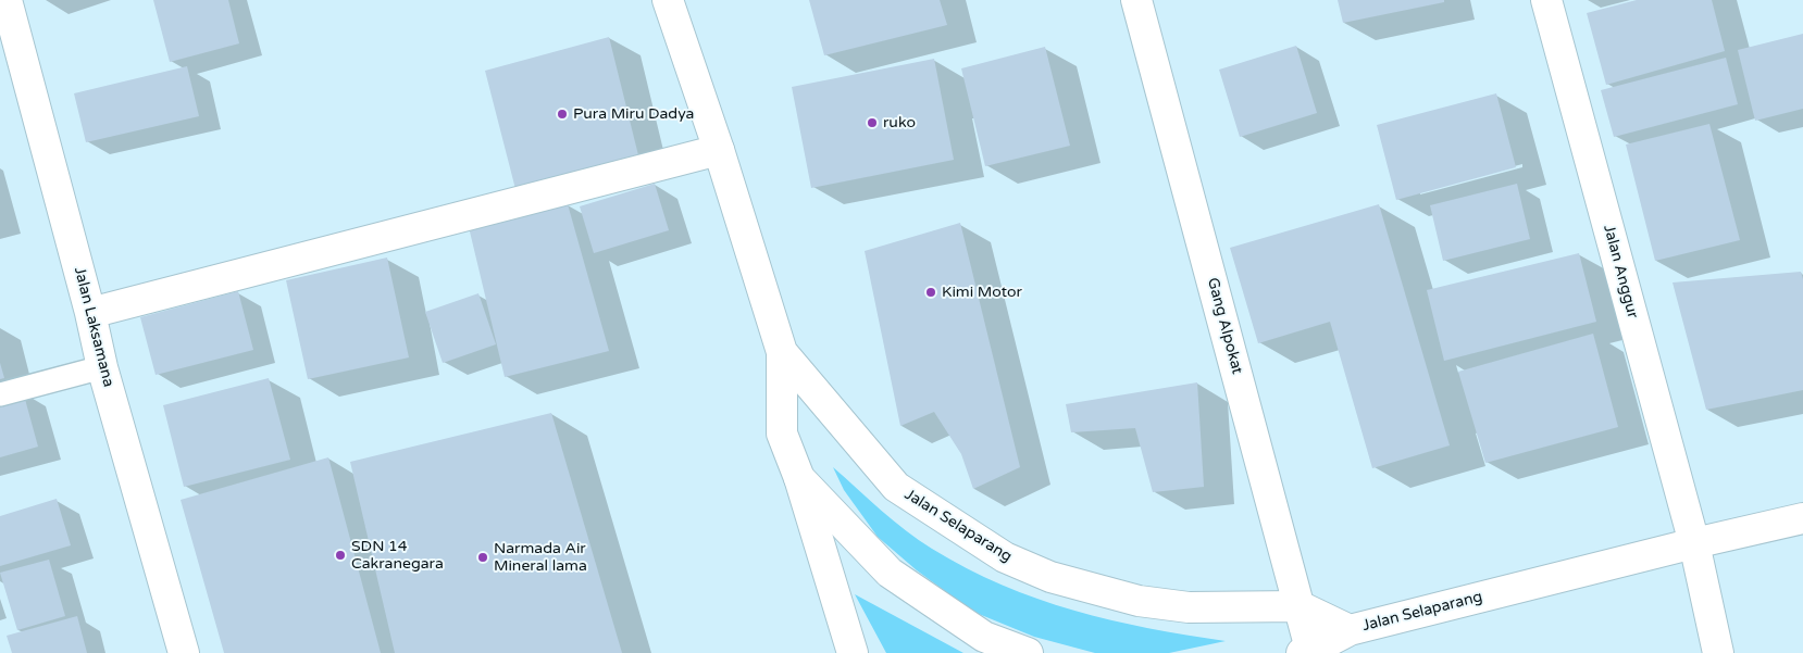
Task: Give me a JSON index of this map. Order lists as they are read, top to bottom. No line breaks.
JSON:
{"streets":{"street":["Jalan Anggur","Gang Alpokat","Jalan Laksamana","Jalan Selaparang"]},"crossings":[["Jalan Anggur","Jalan Selaparang"],["Gang Alpokat","Jalan Selaparang"]],"places":["Pura Miru Dadya","ruko","Kimi Motor","SDN 14 Cakranegara","Narmada Air Mineral lama"]}
